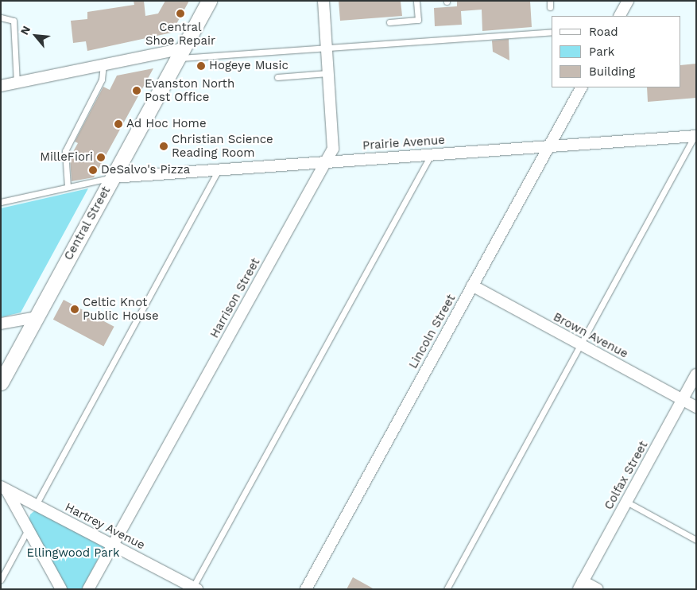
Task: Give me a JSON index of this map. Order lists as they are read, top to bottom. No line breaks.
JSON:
{"streets":{"main road":["Central Street"],"street":["Prairie Avenue","Harrison Street","Lincoln Street","Brown Avenue","Colfax Street","Hartrey Avenue"]},"crossings":[["Prairie Avenue","Central Street"],["Prairie Avenue","Harrison Street"],["Prairie Avenue","Lincoln Street"],["Harrison Street","Hartrey Avenue"],["Lincoln Street","Brown Avenue"],["Brown Avenue","Colfax Street"]],"parks":["Ellingwood Park"],"places":["Central Shoe Repair","Hogeye Music","Evanston North Post Office","Ad Hoc Home","Christian Science Reading Room","MilleFiori","DeSalvo's Pizza","Celtic Knot Public House"],"legend":["Road","Park","Building"],"north":"top left"}
